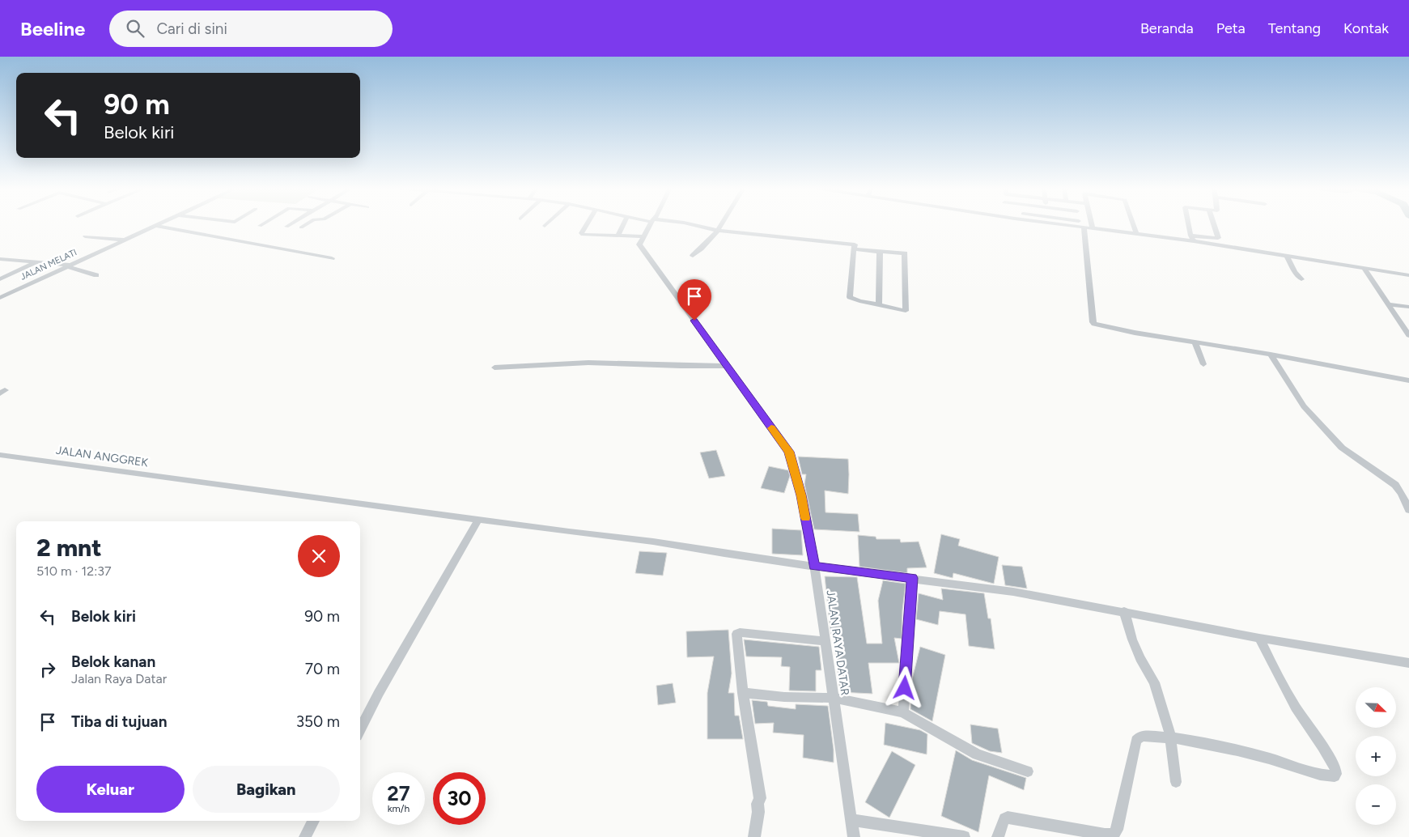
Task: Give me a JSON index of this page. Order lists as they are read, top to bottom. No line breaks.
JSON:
{"streets":{"street":["JALAN MELATI","JALAN ANGGREK","JALAN RAYA DATAR"]},"crossings":[["JALAN ANGGREK","JALAN RAYA DATAR"]],"north":"bottom right","page":{"header":"Beeline","search":"Cari di sini","nav":["Beranda","Peta","Tentang","Kontak"],"turn":["90 m","Belok kiri"],"heading":["2 mnt","510 m · 12:37"],"list":[{"name":"Belok kiri","value":"90 m"},{"name":"Belok kanan","note":"Jalan Raya Datar","value":"70 m"},{"name":"Tiba di tujuan","value":"350 m"}],"map_buttons":["+","−"],"buttons":["Keluar","Bagikan"],"speed":"27 km/h","limit":"30"}}
